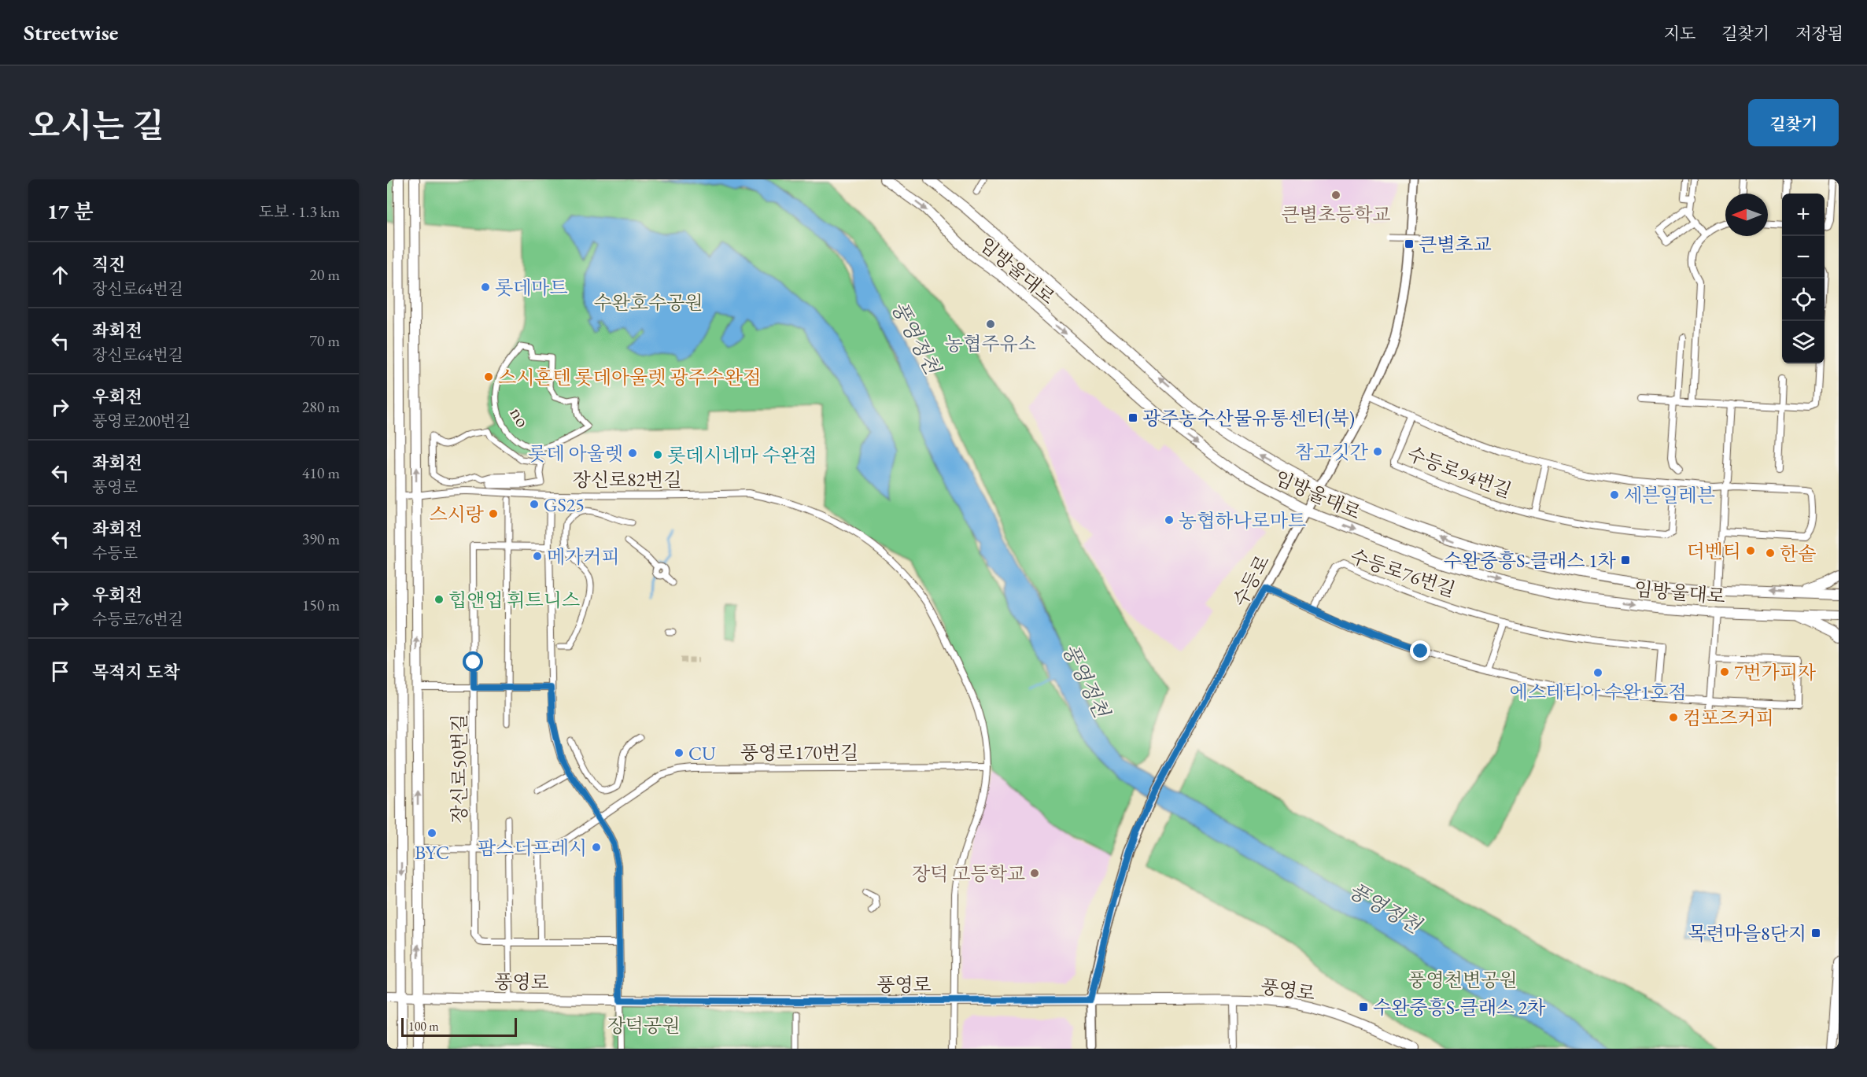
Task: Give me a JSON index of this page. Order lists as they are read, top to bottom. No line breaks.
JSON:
{"streets":{"main road":["임방울대로","풍영로"],"street":["no","수등로94번길","장신로82번길","수등로76번길","수등로","풍영로170번길","장신로50번길"]},"crossings":[["임방울대로","수등로"],["수등로94번길","수등로"],["장신로82번길","풍영로170번길"],["수등로","풍영로"],["풍영로170번길","장신로50번길"]],"water":["풍영정천"],"parks":["수완호수공원","풍영천변공원","장덕공원"],"places":{"other":["큰별초등학교","롯데마트","농협주유소","스시혼텐 롯데아울렛 광주수완점","참고깃간","롯데 아울렛","롯데시네마 수완점","세븐일레븐","GS25","스시랑","농협하나로마트","더벤티","한솥","메가커피","힙앤업 휘트니스","7번가피자","에스테티아 수완1호점","컴포즈커피","CU","BYC","팜스더프레시","장덕 고등학교"],"transit":["큰별초교","광주농수산물유통센터(북)","수완중흥S-클래스 1차","목련마을8단지","수완중흥S-클래스 2차"]},"scale_bar":"100 m","north":"left","page":{"header":"Streetwise","nav":["지도","길찾기","저장됨"],"title":"오시는 길","buttons":"길찾기","heading":["17 분","도보 · 1.3 km"],"map_buttons":["+","−"],"list":[["직진","장신로64번길","20 m"],["좌회전","장신로64번길","70 m"],["우회전","풍영로200번길","280 m"],["좌회전","풍영로","410 m"],["좌회전","수등로","390 m"],["우회전","수등로76번길","150 m"],"목적지 도착"],"scale":"100 m"}}
